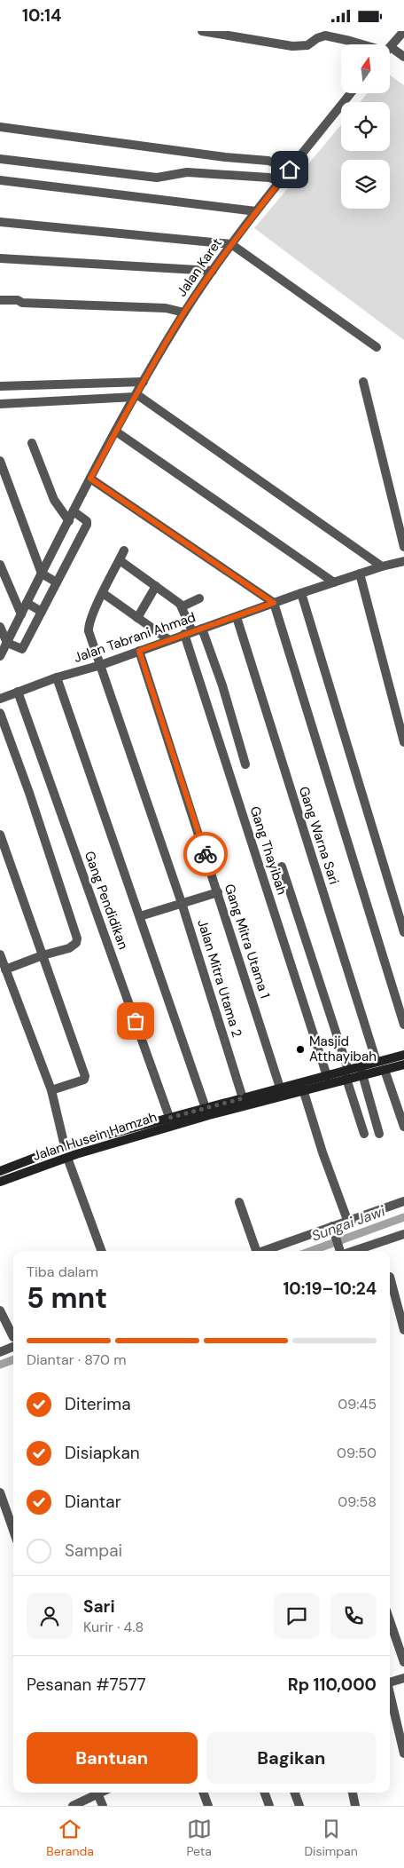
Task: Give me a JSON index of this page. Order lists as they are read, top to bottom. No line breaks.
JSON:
{"streets":{"street":["Jalan Karet","Jalan Tabrani Ahmad","Gang Warna Sari","Gang Thayibah","Gang Pendidikan","Gang Mitra Utama 1","Jalan Mitra Utama 2","Jalan Husein Hamzah"]},"crossings":[["Jalan Tabrani Ahmad","Gang Warna Sari"],["Jalan Tabrani Ahmad","Gang Thayibah"],["Jalan Tabrani Ahmad","Gang Pendidikan"],["Jalan Tabrani Ahmad","Gang Mitra Utama 1"],["Jalan Tabrani Ahmad","Jalan Mitra Utama 2"],["Gang Warna Sari","Jalan Husein Hamzah"],["Gang Thayibah","Jalan Husein Hamzah"],["Gang Pendidikan","Jalan Husein Hamzah"],["Gang Mitra Utama 1","Jalan Husein Hamzah"],["Jalan Mitra Utama 2","Jalan Husein Hamzah"]],"water":["Sungai Jawi"],"places":["Masjid Atthayibah"],"north":"top","page":{"status":"10:14","heading":["5 mnt","Tiba dalam","10:19–10:24"],"panel":["Sari","Kurir · 4.8","Pesanan #7577","Rp 110,000"],"bar":"Diantar · 870 m","list":[["Diterima","09:45"],["Disiapkan","09:50"],["Diantar","09:58"],"Sampai"],"buttons":["Bantuan","Bagikan"],"tabs":["Beranda","Peta","Disimpan"]}}
